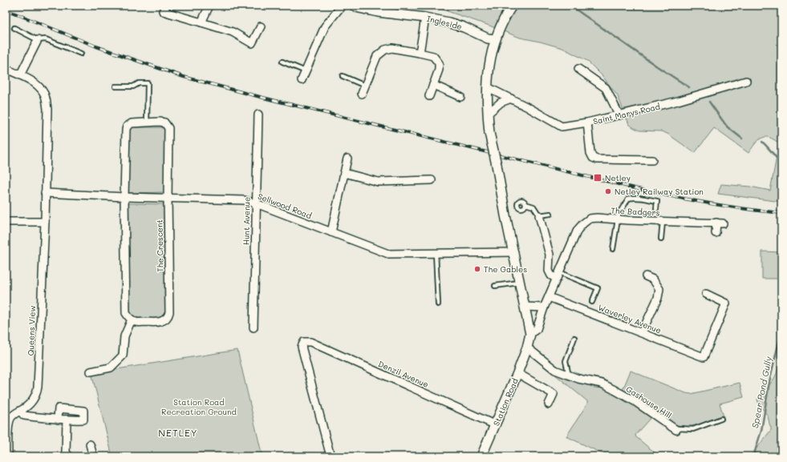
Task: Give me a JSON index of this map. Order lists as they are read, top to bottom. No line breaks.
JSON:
{"streets":{"street":["Ingleside","Saint Marys Road","Sellwood Road","The Badgers","Hunt Avenue","The Crescent","Waverley Avenue","Queens View","Denzil Avenue","Station Road","Gashouse Hill"]},"crossings":[["Sellwood Road","Hunt Avenue"],["Sellwood Road","The Crescent"],["Sellwood Road","Queens View"],["Denzil Avenue","Station Road"],["Station Road","Gashouse Hill"]],"districts":["NETLEY"],"water":["Spear Pond Gully"],"parks":["Station Road Recreation Ground"],"places":{"transit":["Netley"],"other":["Netley Railway Station","The Gables"]}}
